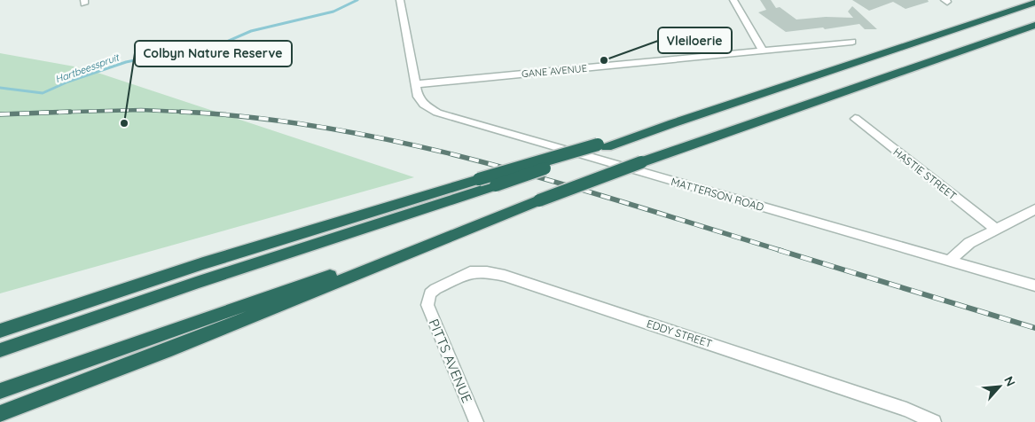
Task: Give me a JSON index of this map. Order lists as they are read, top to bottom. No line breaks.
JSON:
{"streets":{"street":["GANE AVENUE","HASTIE STREET","MATTERSON ROAD","EDDY STREET","PITTS AVENUE"]},"crossings":[["GANE AVENUE","MATTERSON ROAD"],["EDDY STREET","PITTS AVENUE"]],"water":["Hartbeesspruit"],"places":["Vleiloerie","Colbyn Nature Reserve"],"north":"top right"}
